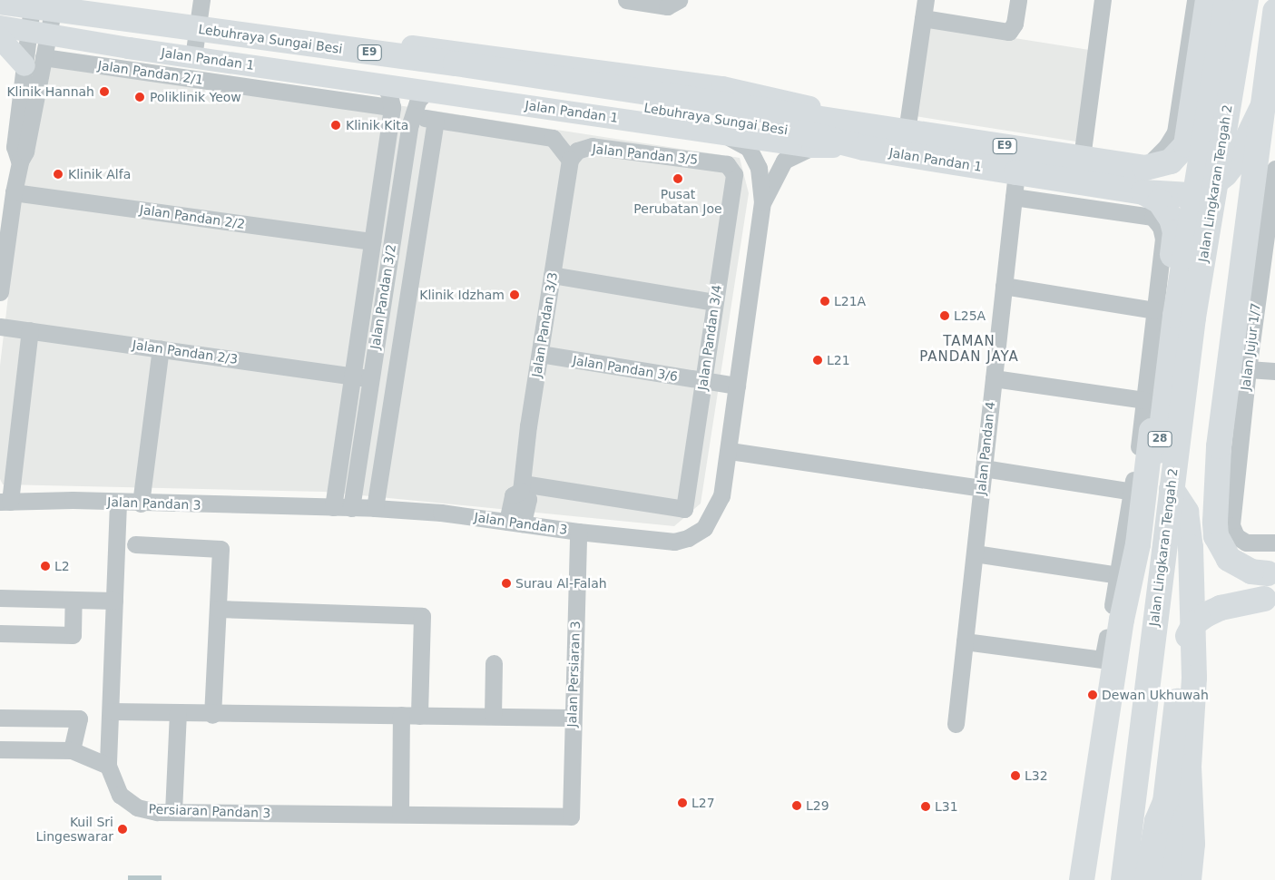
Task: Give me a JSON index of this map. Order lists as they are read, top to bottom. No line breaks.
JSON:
{"streets":{"highway":["Lebuhraya Sungai Besi","E9","Jalan Pandan 1","Jalan Lingkaran Tengah 2","28"],"street":["Jalan Pandan 2/1","Jalan Pandan 3/5","Jalan Pandan 2/2","Jalan Pandan 3/2","Jalan Pandan 3/3","Jalan Pandan 3/4","Jalan Jujur 1/7","Jalan Pandan 2/3","Jalan Pandan 3/6","Jalan Pandan 4","Jalan Pandan 3","Jalan Persiaran 3","Persiaran Pandan 3"]},"crossings":[["Lebuhraya Sungai Besi","Jalan Pandan 1"],["Jalan Pandan 1","Jalan Pandan 3/2"],["Jalan Pandan 1","Jalan Pandan 4"],["Jalan Pandan 1","Jalan Pandan 3"],["Jalan Pandan 3/5","Jalan Pandan 3/3"],["Jalan Pandan 3/5","Jalan Pandan 3/4"],["Jalan Pandan 3/2","Jalan Pandan 2/3"],["Jalan Pandan 3/2","Jalan Pandan 3"],["Jalan Pandan 3/3","Jalan Pandan 3/4"],["Jalan Pandan 3/3","Jalan Pandan 3/6"],["Jalan Pandan 3/3","Jalan Pandan 3"],["Jalan Pandan 3/4","Jalan Pandan 3/6"],["Jalan Pandan 3/6","Jalan Pandan 3"],["Jalan Pandan 3","Jalan Persiaran 3"],["Jalan Pandan 3","Persiaran Pandan 3"],["Jalan Persiaran 3","Persiaran Pandan 3"]],"districts":["TAMAN PANDAN JAYA"],"places":["Klinik Hannah","Poliklinik Yeow","Klinik Kita","Klinik Alfa","Pusat Perubatan Joe","Klinik Idzham","L21A","L25A","L21","L2","Surau Al-Falah","Dewan Ukhuwah","L32","L27","L29","L31","Kuil Sri Lingeswarar"]}
